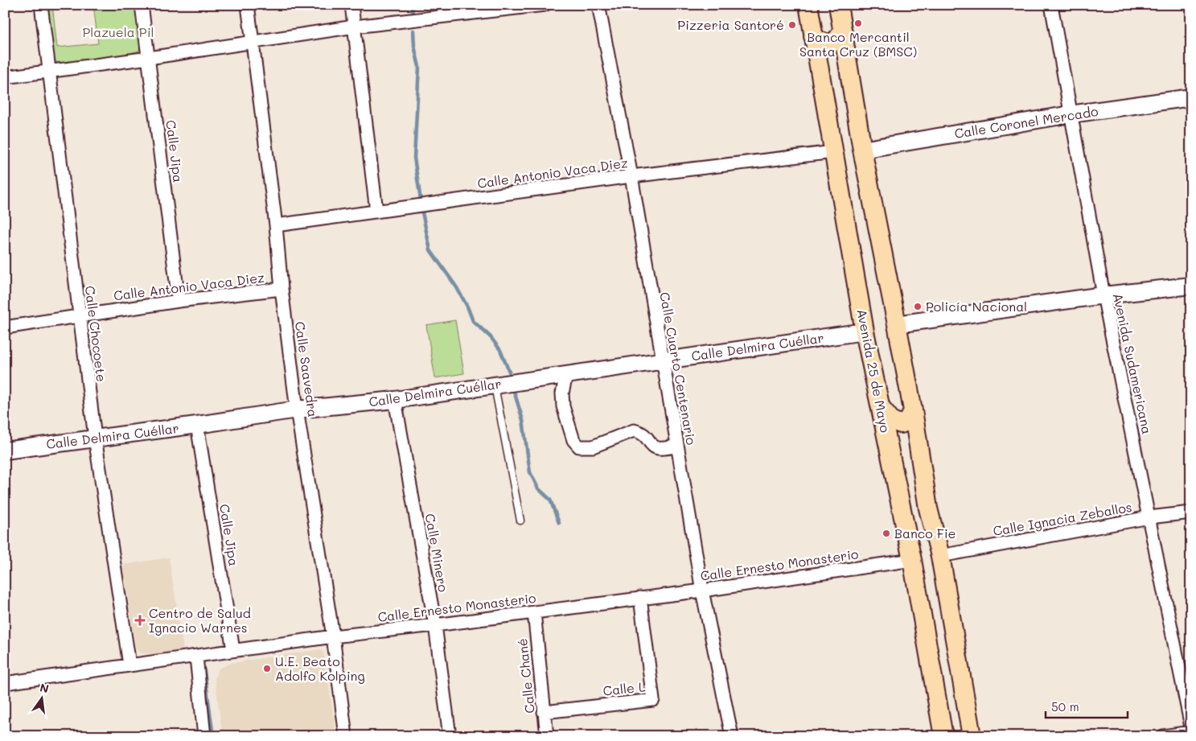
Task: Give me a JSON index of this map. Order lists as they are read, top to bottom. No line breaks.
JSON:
{"streets":{"main road":["Calle Coronel Mercado","Calle Delmira Cuéllar","Avenida 25 de Mayo"],"street":["Calle Jipa","Calle Antonio Vaca Diez","Calle Chocoete","Avenida Sudamericana","Calle Cuarto Centenario","Calle Saavedra","Calle Ignacia Zeballos","Calle Minero","Calle Ernesto Monasterio","Calle Chané","Calle L"]},"crossings":[["Calle Coronel Mercado","Avenida Sudamericana"],["Calle Jipa","Calle Antonio Vaca Diez"],["Calle Jipa","Calle Delmira Cuéllar"],["Calle Jipa","Calle Ernesto Monasterio"],["Calle Antonio Vaca Diez","Calle Chocoete"],["Calle Antonio Vaca Diez","Calle Cuarto Centenario"],["Calle Antonio Vaca Diez","Calle Saavedra"],["Calle Antonio Vaca Diez","Avenida 25 de Mayo"],["Calle Chocoete","Calle Delmira Cuéllar"],["Calle Chocoete","Calle Ernesto Monasterio"],["Calle Delmira Cuéllar","Calle Cuarto Centenario"],["Calle Delmira Cuéllar","Calle Saavedra"],["Calle Delmira Cuéllar","Avenida 25 de Mayo"],["Calle Delmira Cuéllar","Calle Minero"],["Avenida Sudamericana","Calle Ignacia Zeballos"],["Calle Cuarto Centenario","Calle Ernesto Monasterio"],["Calle Saavedra","Calle Ernesto Monasterio"],["Avenida 25 de Mayo","Calle Ernesto Monasterio"],["Calle Minero","Calle Ernesto Monasterio"],["Calle Ernesto Monasterio","Calle Chané"],["Calle Ernesto Monasterio","Calle L"],["Calle Chané","Calle L"]],"parks":["Plazuela Pil"],"places":{"other":["Banco Mercantil Santa Cruz (BMSC)","Pizzeria Santoré","Policía Nacional","Banco Fie","U.E. Beato Adolfo Kolping"],"health":["Centro de Salud Ignacio Warnes"]},"scale_bar":"50 m","north":"top"}
